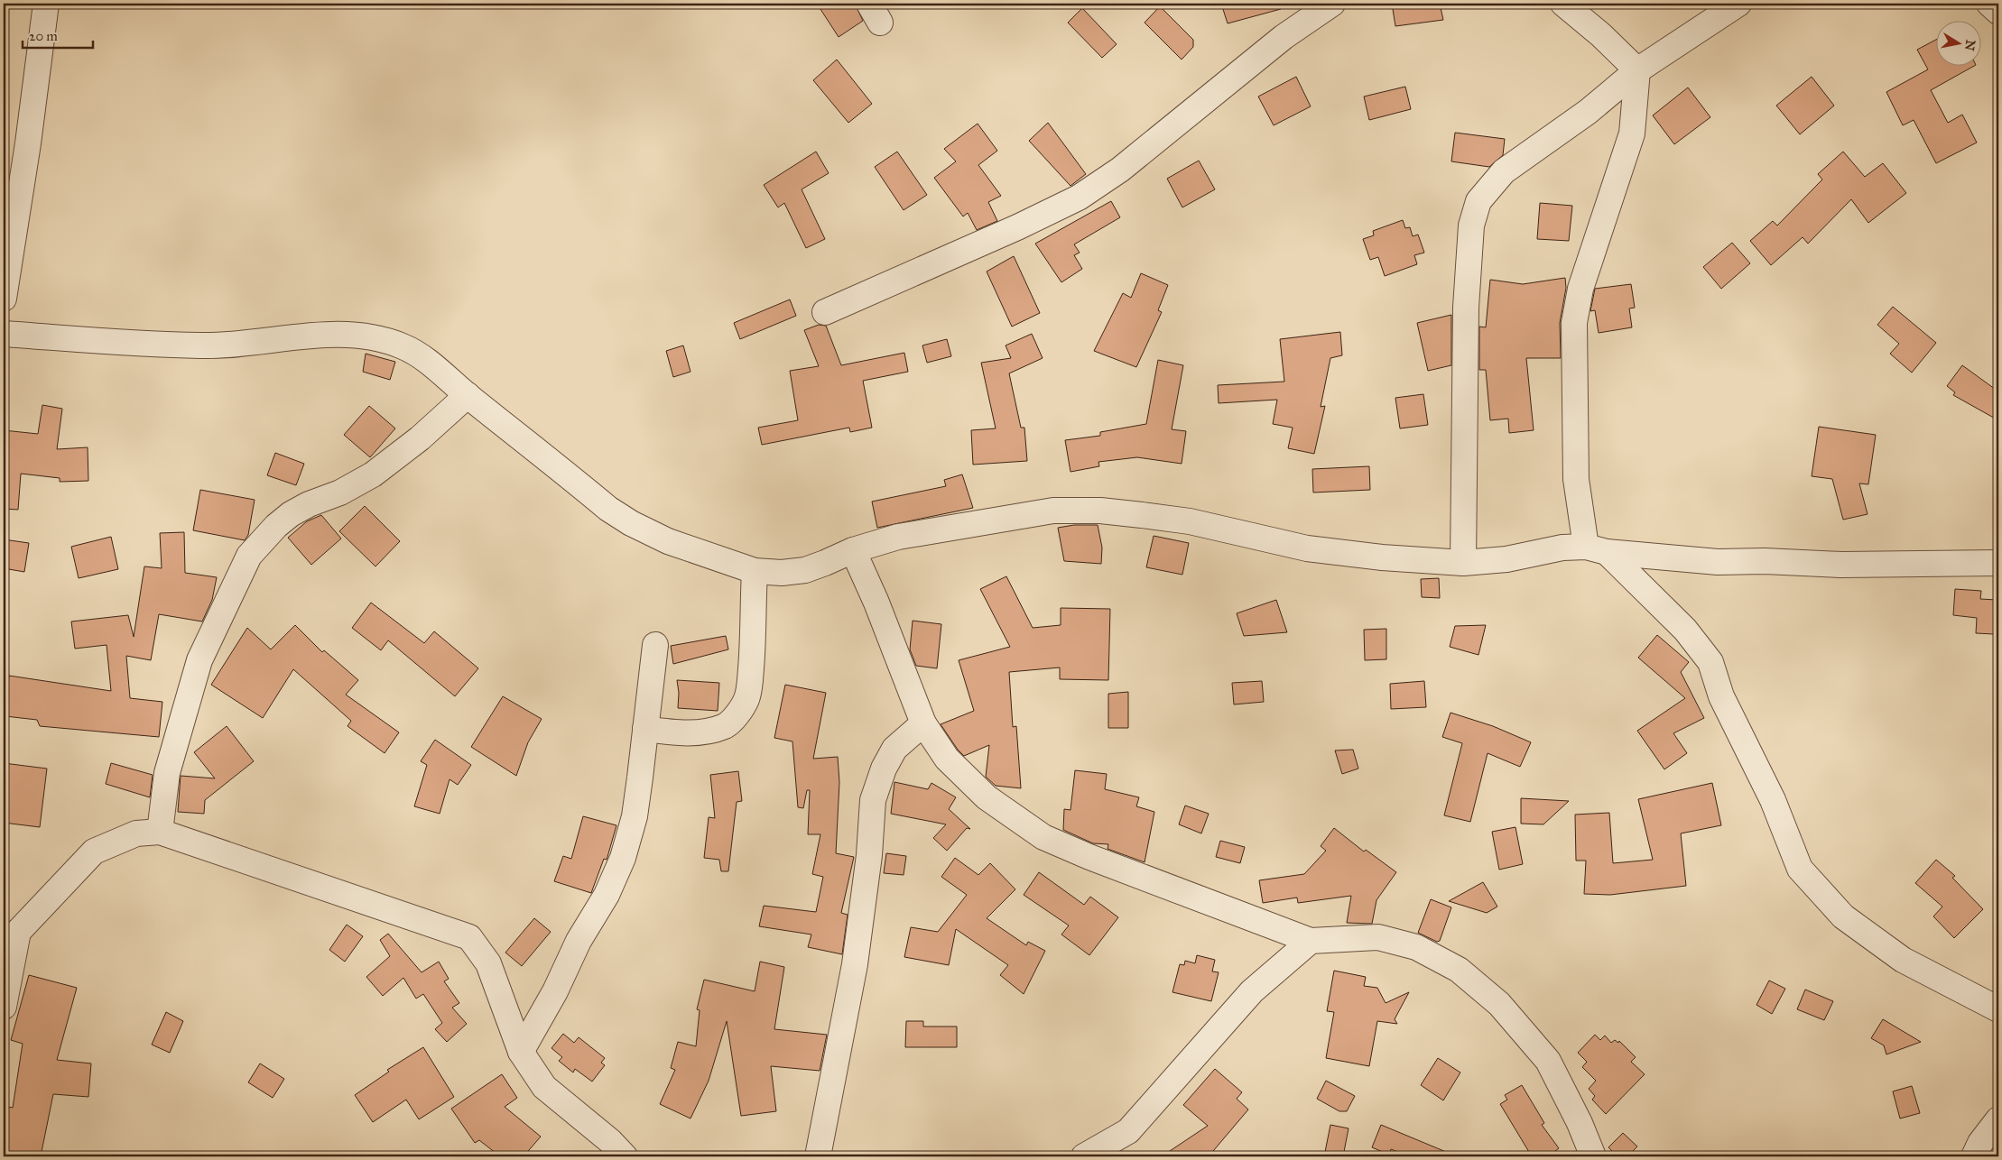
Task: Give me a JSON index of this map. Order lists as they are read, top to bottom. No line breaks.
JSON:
{"scale_bar":"20 m","north":"right"}
